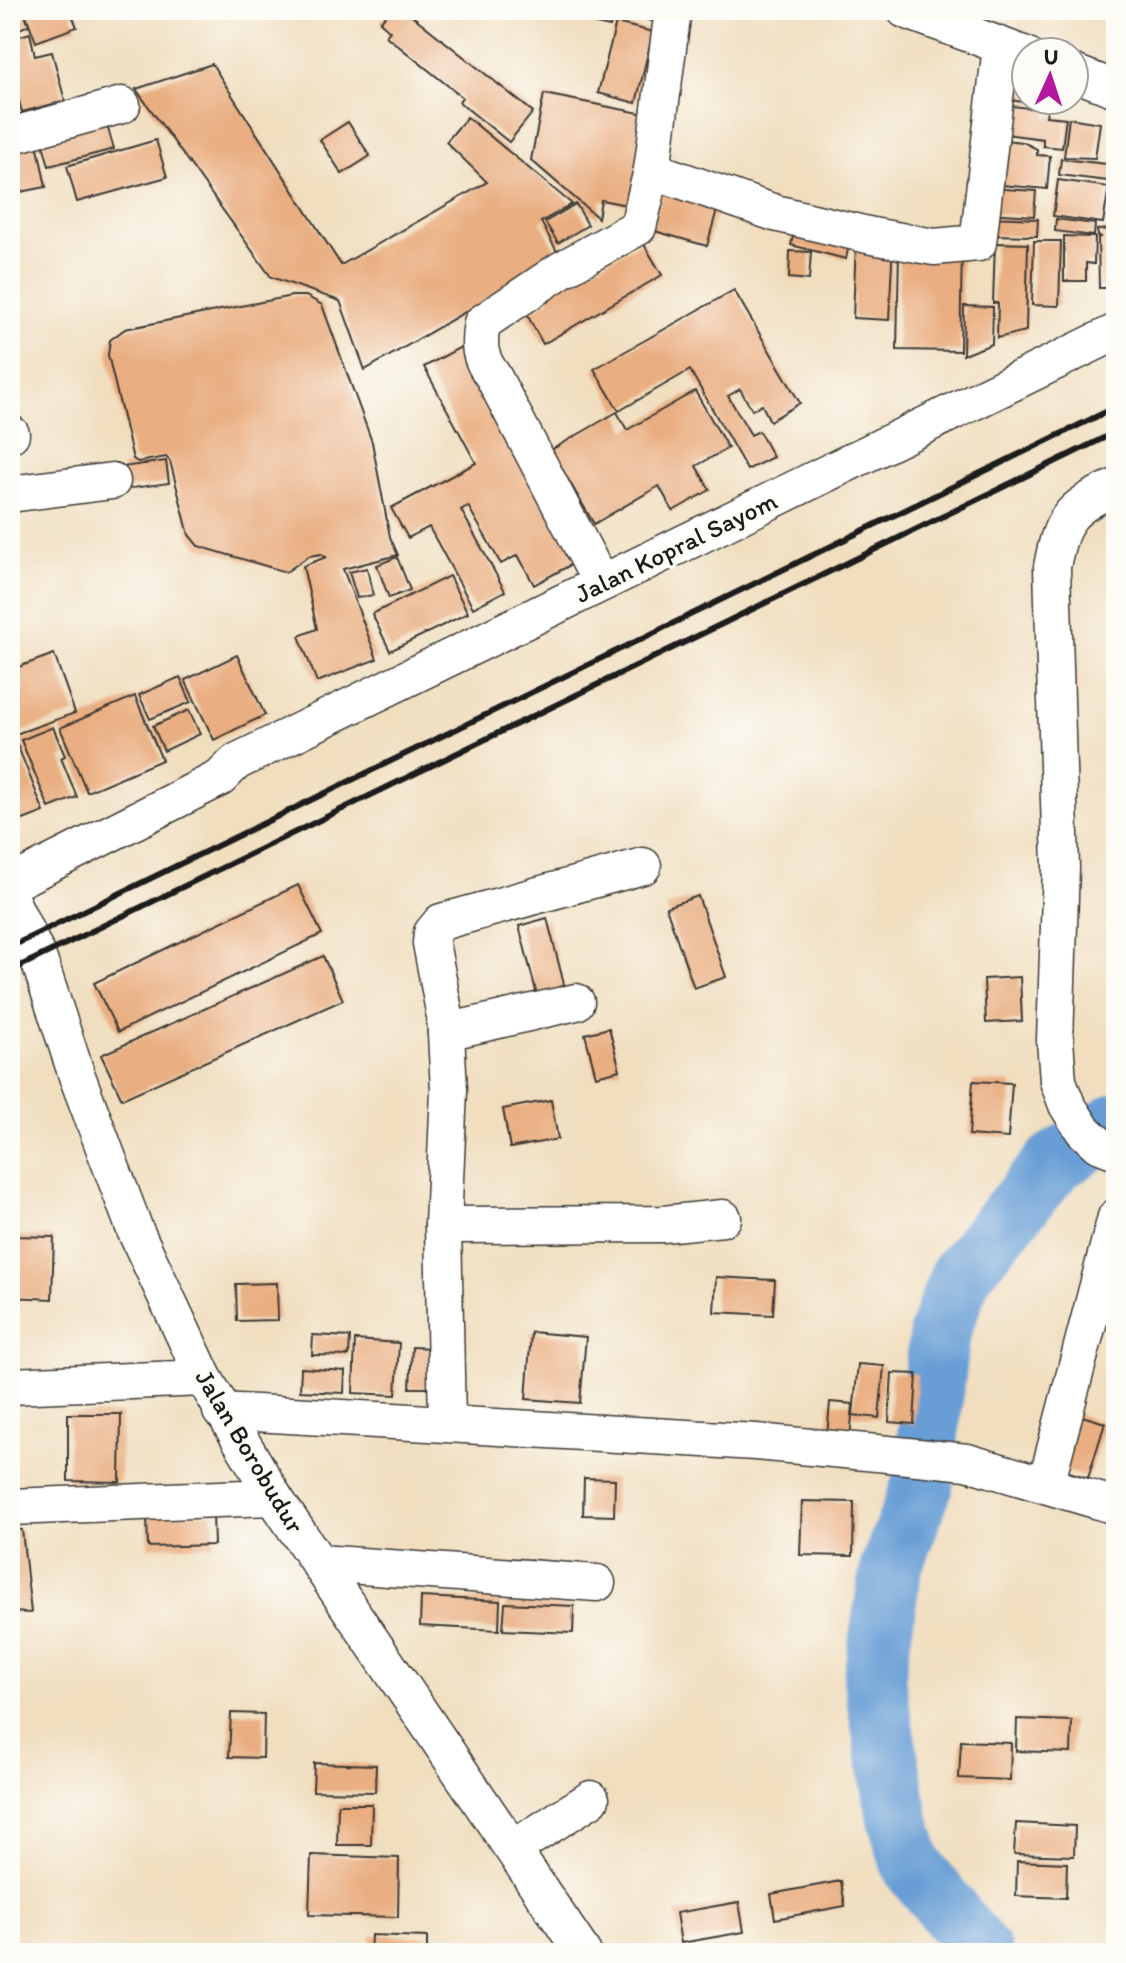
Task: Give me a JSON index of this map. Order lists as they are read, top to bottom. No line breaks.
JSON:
{"streets":{"street":["Jalan Kopral Sayom","Jalan Borobudur"]},"north":"top"}
